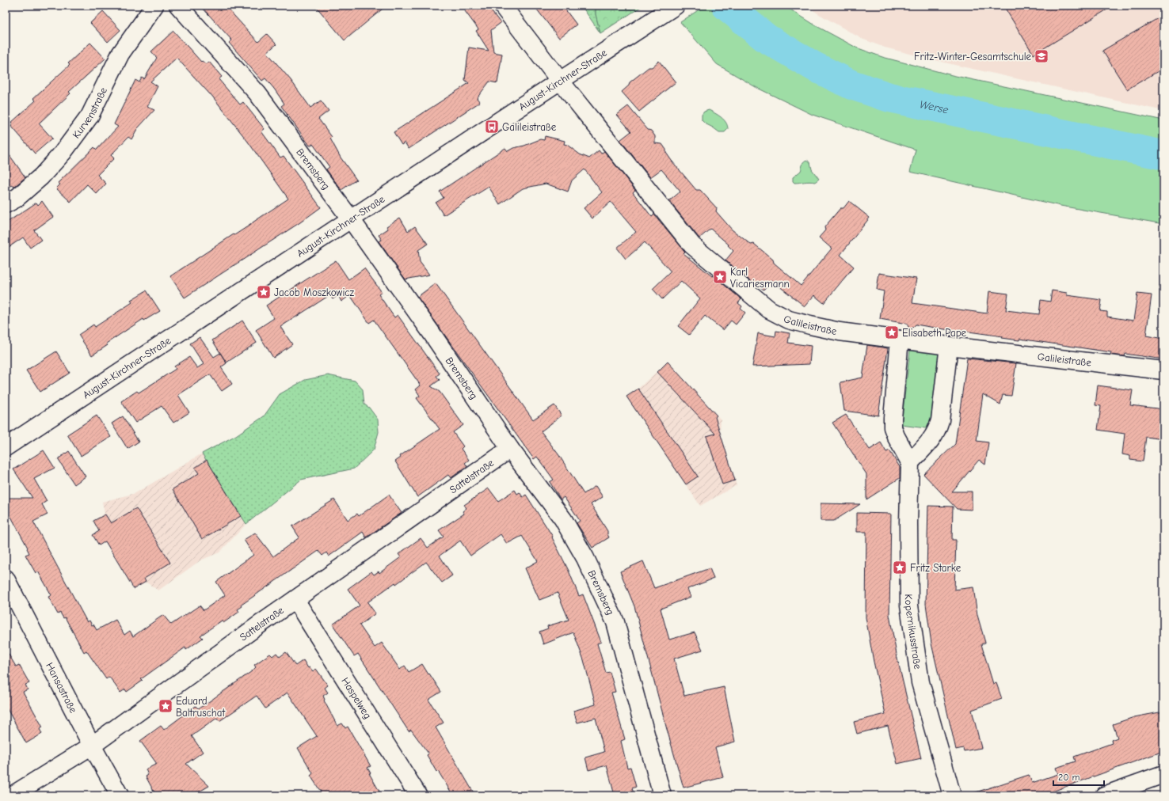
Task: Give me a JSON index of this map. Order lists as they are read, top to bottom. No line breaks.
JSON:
{"streets":{"street":["August-Kirchner-Straße","Kurvenstraße","Bremsberg","Galileistraße","Sattelstraße","Kopernikusstraße","Hansastraße","Haspelweg"]},"crossings":[["August-Kirchner-Straße","Bremsberg"],["August-Kirchner-Straße","Galileistraße"],["Bremsberg","Sattelstraße"],["Sattelstraße","Hansastraße"],["Sattelstraße","Haspelweg"]],"water":["Werse"],"places":{"school or university":["Fritz-Winter-Gesamtschule"],"bus stop":["Galileistraße"],"place":["Karl Vicariesmann","Jacob Moszkowicz","Elisabeth Pape","Fritz Starke","Eduard Baltruschat"]},"scale_bar":"20 m"}
